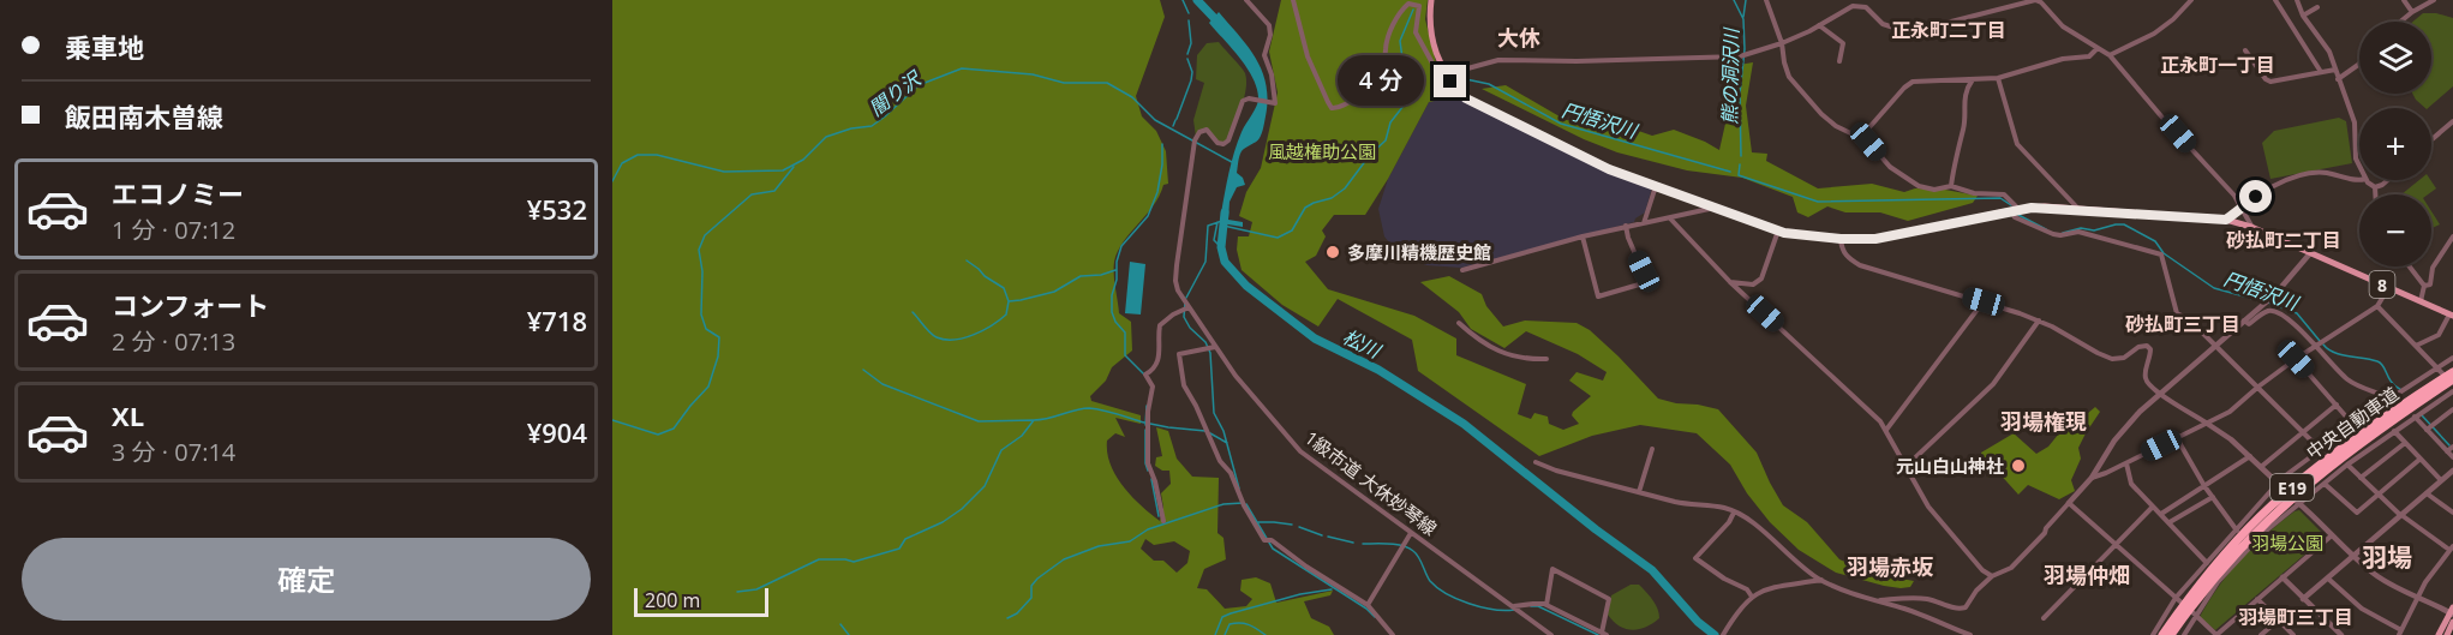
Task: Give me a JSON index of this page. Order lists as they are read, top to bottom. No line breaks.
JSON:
{"streets":{"highway":["中央自動車道","E19"],"main road":["8"],"street":["1級市道 大休妙琴線"]},"districts":["正永町二丁目","大休","正永町一丁目","砂払町二丁目","砂払町三丁目","羽場権現","羽場","羽場赤坂","羽場仲畑","羽場町三丁目"],"water":["熊の洞沢川","闇り沢","円悟沢川","松川"],"parks":["風越権助公園","羽場公園"],"places":["多摩川精機歴史館","元山白山神社"],"scale_bar":"200 m","page":{"banner":["乗車地","飯田南木曽線"],"map_buttons":["+","−"],"bubble":"4 分","list":[{"name":"エコノミー","note":"1 分 · 07:12","value":"¥532"},{"name":"コンフォート","note":"2 分 · 07:13","value":"¥718"},{"name":"XL","note":"3 分 · 07:14","value":"¥904"}],"buttons":"確定","scale":"200 m"}}
